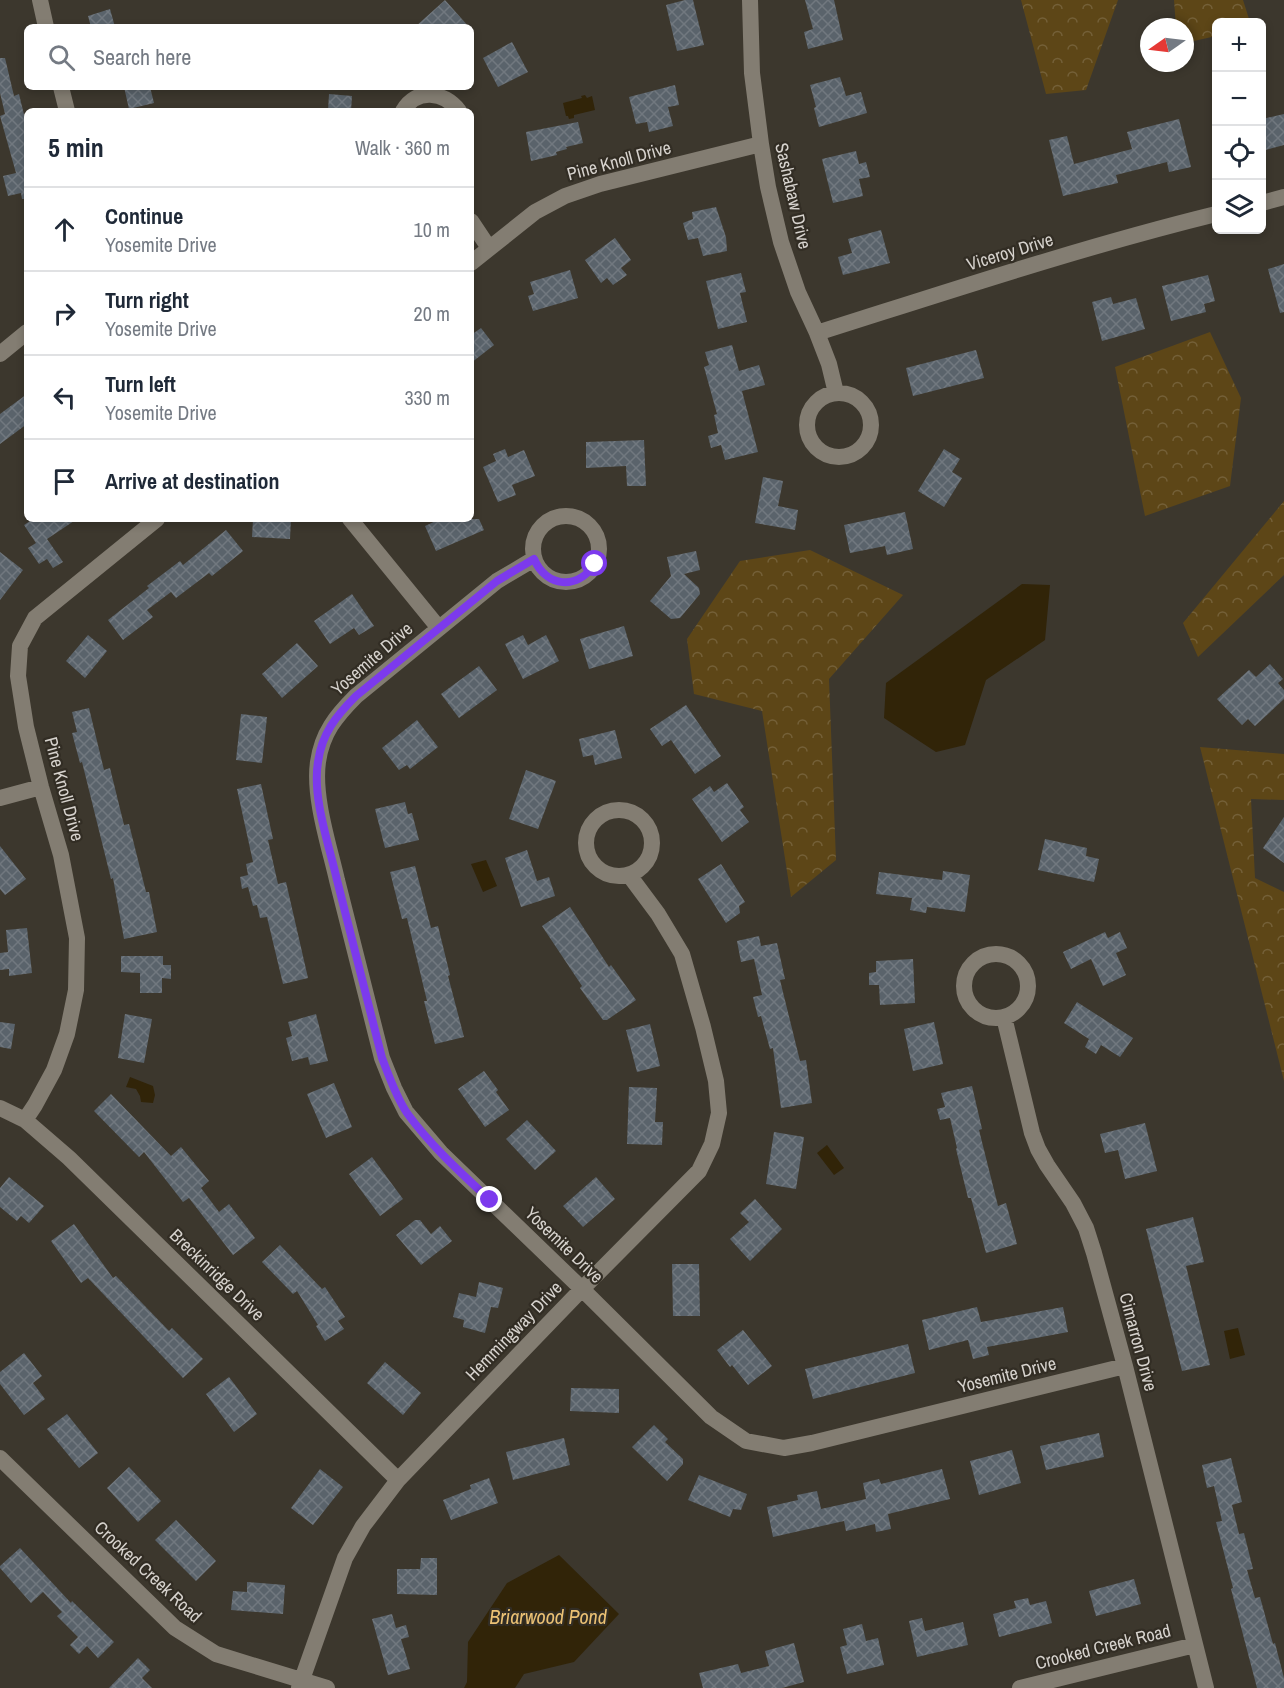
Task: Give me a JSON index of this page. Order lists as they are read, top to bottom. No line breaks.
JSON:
{"streets":{"street":["Pine Knoll Drive","Sashabaw Drive","Viceroy Drive","Yosemite Drive","Breckinridge Drive","Hemmingway Drive","Cimarron Drive","Crooked Creek Road"]},"crossings":[["Pine Knoll Drive","Sashabaw Drive"],["Pine Knoll Drive","Breckinridge Drive"],["Sashabaw Drive","Viceroy Drive"],["Yosemite Drive","Hemmingway Drive"],["Yosemite Drive","Cimarron Drive"],["Breckinridge Drive","Hemmingway Drive"],["Hemmingway Drive","Crooked Creek Road"],["Cimarron Drive","Crooked Creek Road"]],"water":["Briarwood Pond"],"north":"left","page":{"map_buttons":["+","−"],"search":"Search here","heading":["5 min","Walk · 360 m"],"list":[["Continue","Yosemite Drive","10 m"],["Turn right","Yosemite Drive","20 m"],["Turn left","Yosemite Drive","330 m"],"Arrive at destination"]}}
